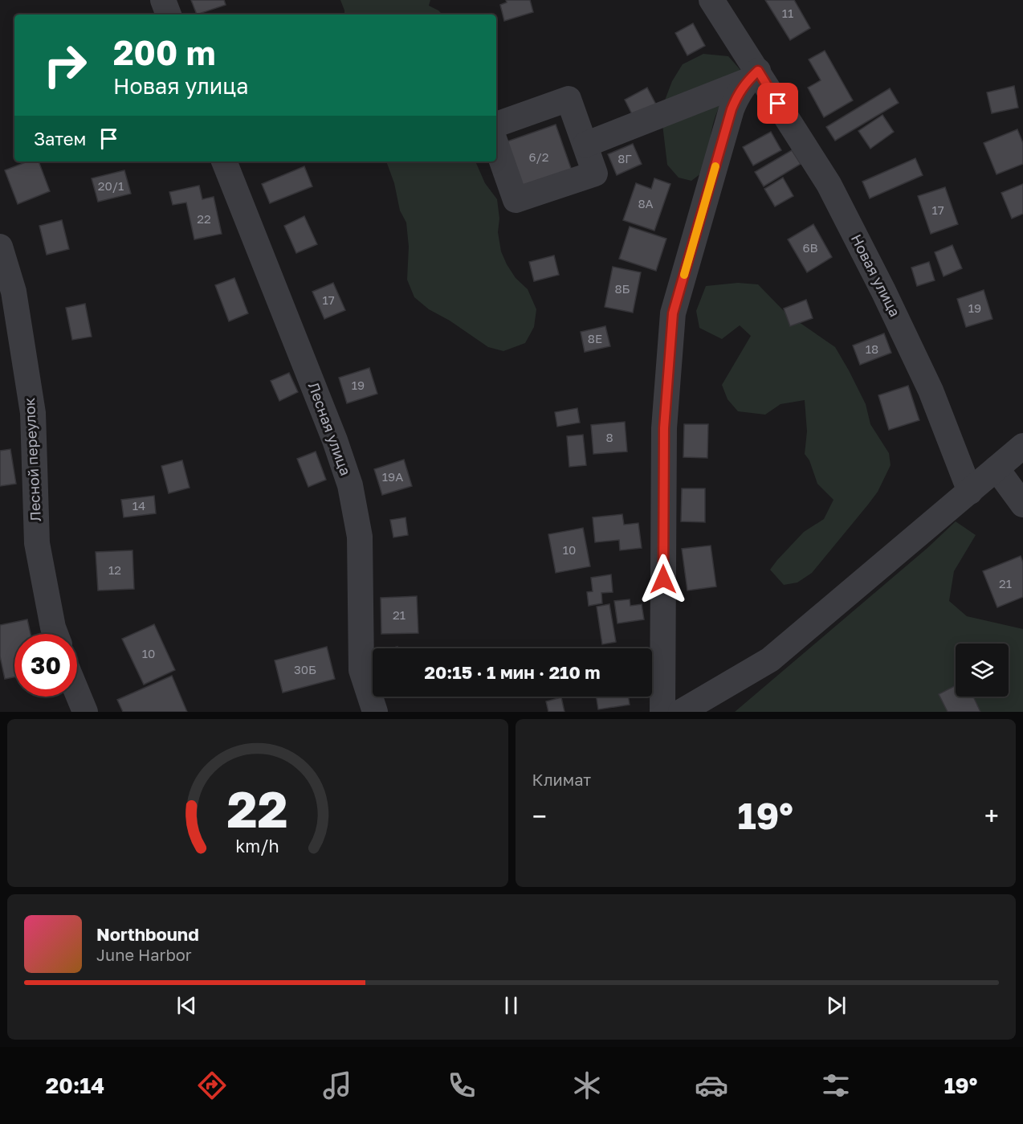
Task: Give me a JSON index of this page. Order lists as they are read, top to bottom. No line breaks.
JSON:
{"streets":{"street":["Новая улица","Лесная улица","Лесной переулок"]},"house_numbers":["11","6/2","8Г","20/1","8А","17","22","6В","8Б","17","19","8Е","18","19","8","19А","14","10","12","21","21","10","30Б"],"page":{"turn":["200 m","Новая улица"],"then":"Затем","limit":"30","trip":"20:15 · 1 мин · 210 m","tile":"Климат","heat":["−","19°","+"],"song":["Northbound","June Harbor"],"tabs":["20:14","19°"],"gauge":["22","km/h"]}}
